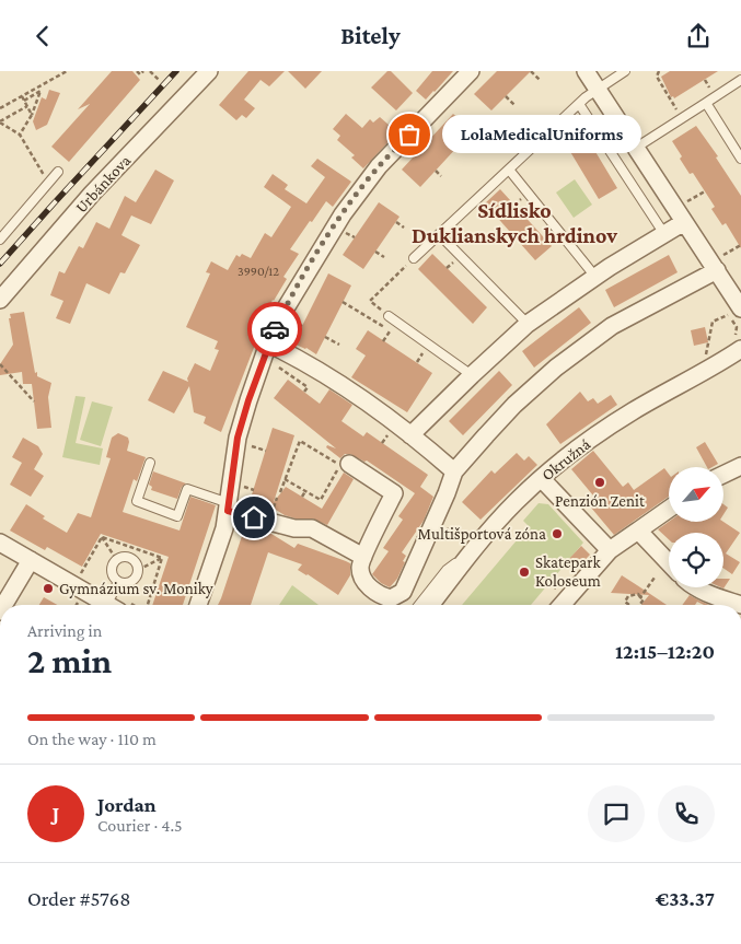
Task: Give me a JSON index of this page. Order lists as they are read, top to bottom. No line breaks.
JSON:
{"streets":{"street":["Urbánkova","Okružná"]},"districts":["Sídlisko Duklianskych hrdinov"],"places":["LolaMedicalUniforms","Penzión Zenit","Multišportová zóna","Skatepark Koloseum","Gymnázium sv. Moniky"],"house_numbers":["3990/12"],"north":"top right","page":{"header":"Bitely","bubble":"LolaMedicalUniforms","heading":["2 min","Arriving in","12:15–12:20"],"panel":["Jordan","Courier · 4.5","Order #5768","€33.37"],"bar":"On the way · 110 m","round":"J"}}
